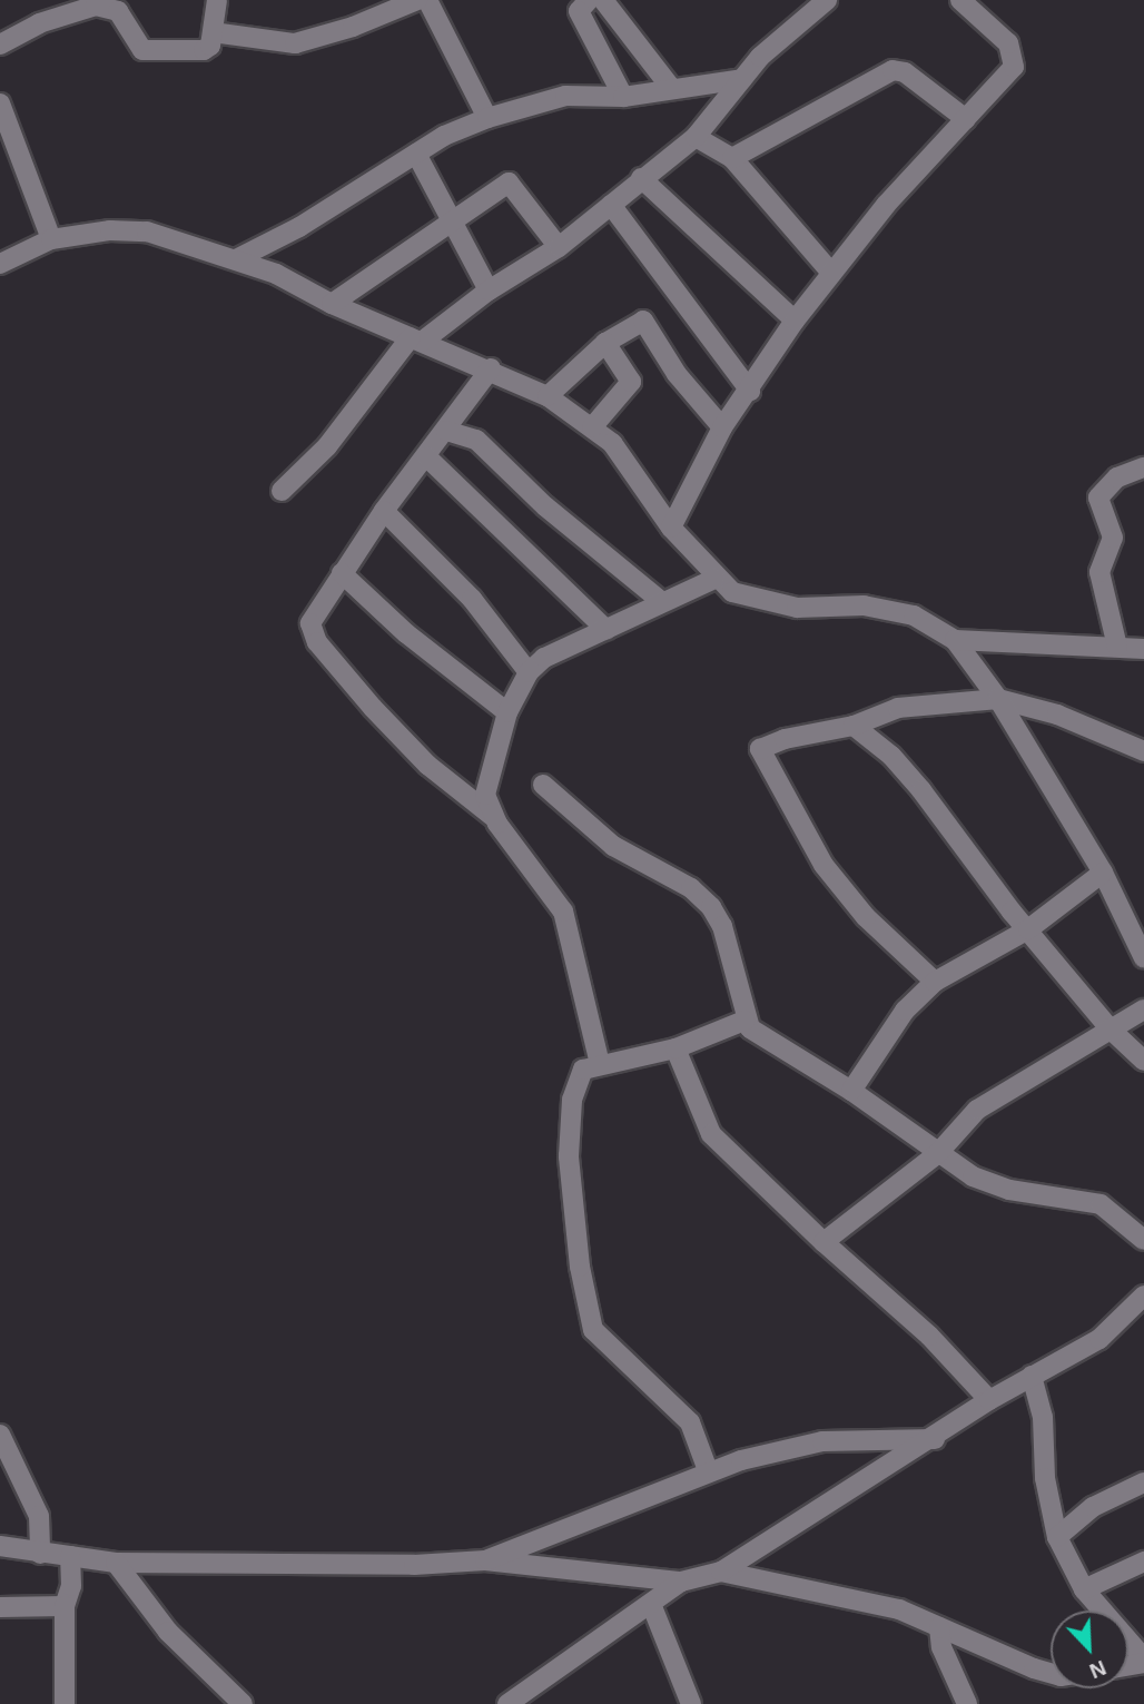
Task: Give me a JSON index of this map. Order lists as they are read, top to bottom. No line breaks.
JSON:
{"north":"bottom right"}
